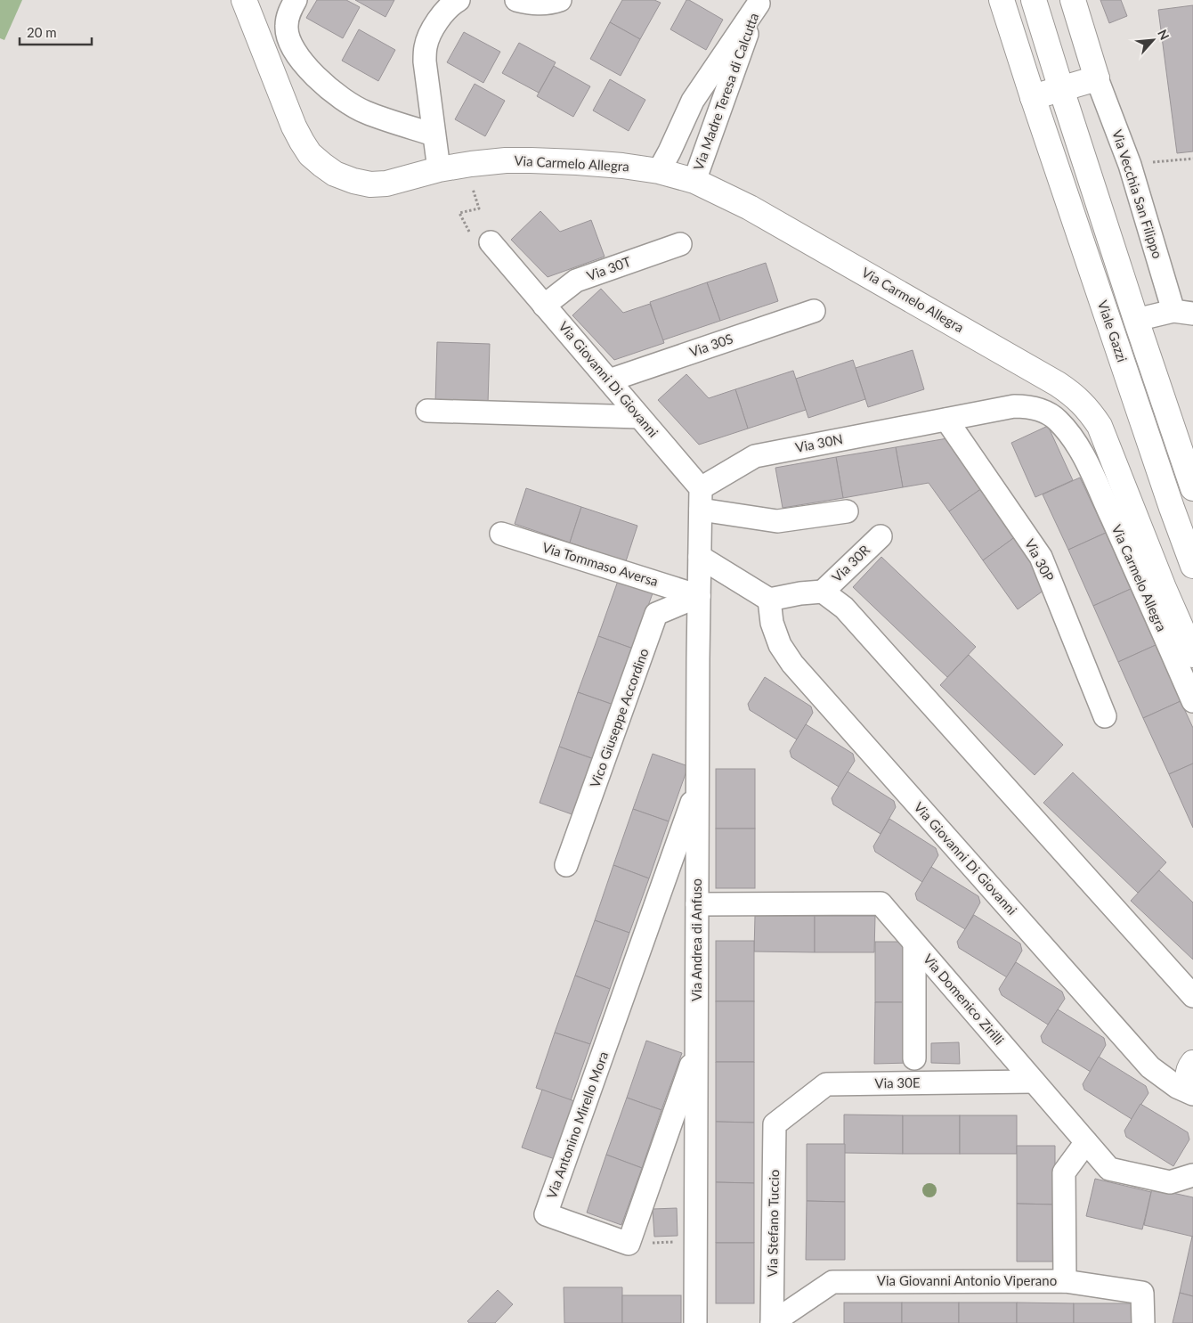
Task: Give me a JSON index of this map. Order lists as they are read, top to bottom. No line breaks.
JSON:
{"streets":{"main road":["Via Carmelo Allegra","Viale Gazzi"],"street":["Via Madre Teresa di Calcutta","Via Vecchia San Filippo","Via 30T","Via 30S","Via Giovanni Di Giovanni","Via 30N","Via 30P","Via 30R","Via Tommaso Aversa","Vico Giuseppe Accordino","Via Andrea di Anfuso","Via Domenico Zirilli","Via 30E","Via Antonino Mirello Mora","Via Stefano Tuccio","Via Giovanni Antonio Viperano"]},"crossings":[["Via Madre Teresa di Calcutta","Via Carmelo Allegra"],["Via Carmelo Allegra","Via 30N"],["Via Carmelo Allegra","Via 30P"],["Via Vecchia San Filippo","Viale Gazzi"],["Via 30T","Via Giovanni Di Giovanni"],["Via 30S","Via Giovanni Di Giovanni"],["Via Giovanni Di Giovanni","Via 30N"],["Via 30N","Via 30P"],["Via Tommaso Aversa","Vico Giuseppe Accordino"],["Via Tommaso Aversa","Via Andrea di Anfuso"],["Vico Giuseppe Accordino","Via Andrea di Anfuso"],["Via Andrea di Anfuso","Via Domenico Zirilli"],["Via Andrea di Anfuso","Via Antonino Mirello Mora"],["Via Domenico Zirilli","Via 30E"],["Via 30E","Via Stefano Tuccio"],["Via Stefano Tuccio","Via Giovanni Antonio Viperano"]],"scale_bar":"20 m","north":"top right"}
